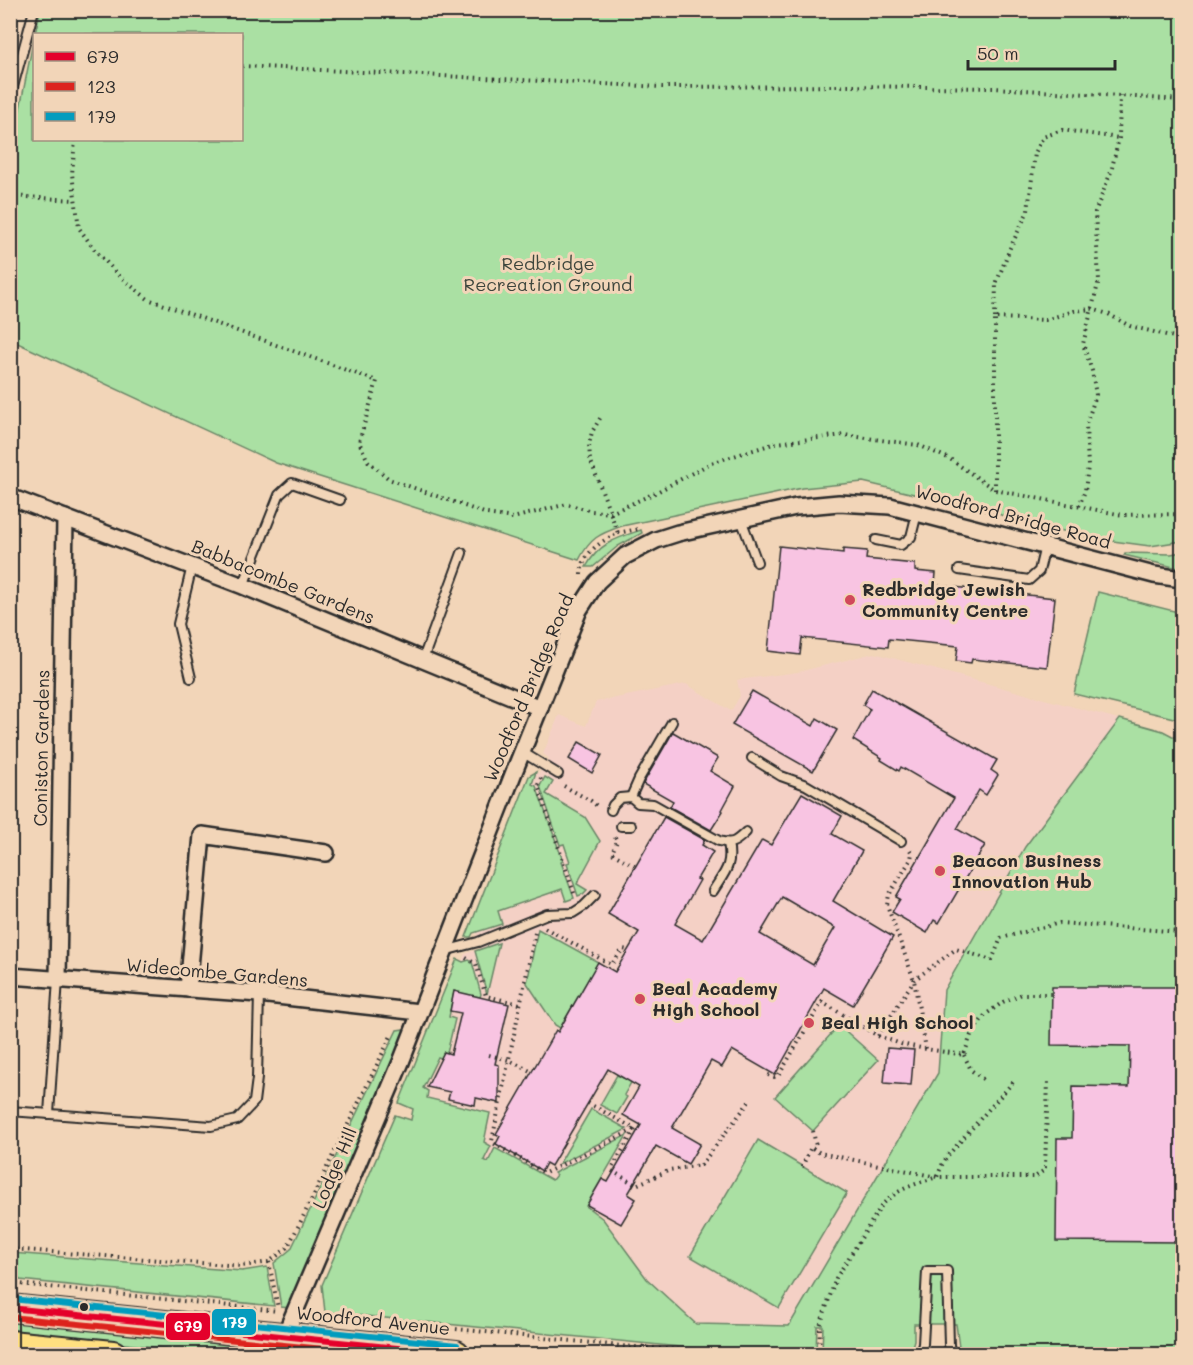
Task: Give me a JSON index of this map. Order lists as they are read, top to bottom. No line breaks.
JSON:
{"streets":{"highway":["Woodford Avenue"],"street":["Woodford Bridge Road","Babbacombe Gardens","Coniston Gardens","Widecombe Gardens","Lodge Hill"]},"crossings":[["Woodford Bridge Road","Babbacombe Gardens"],["Woodford Bridge Road","Widecombe Gardens"],["Woodford Bridge Road","Lodge Hill"],["Babbacombe Gardens","Coniston Gardens"],["Coniston Gardens","Widecombe Gardens"],["Widecombe Gardens","Lodge Hill"],["Lodge Hill","Woodford Avenue"]],"parks":["Redbridge Recreation Ground"],"places":["Redbridge Jewish Community Centre","Beacon Business Innovation Hub","Beal Academy High School","Beal High School"],"lines":["transit line 179","transit line 679","transit line 123"],"legend":["679","123","179"],"scale_bar":"50 m"}
